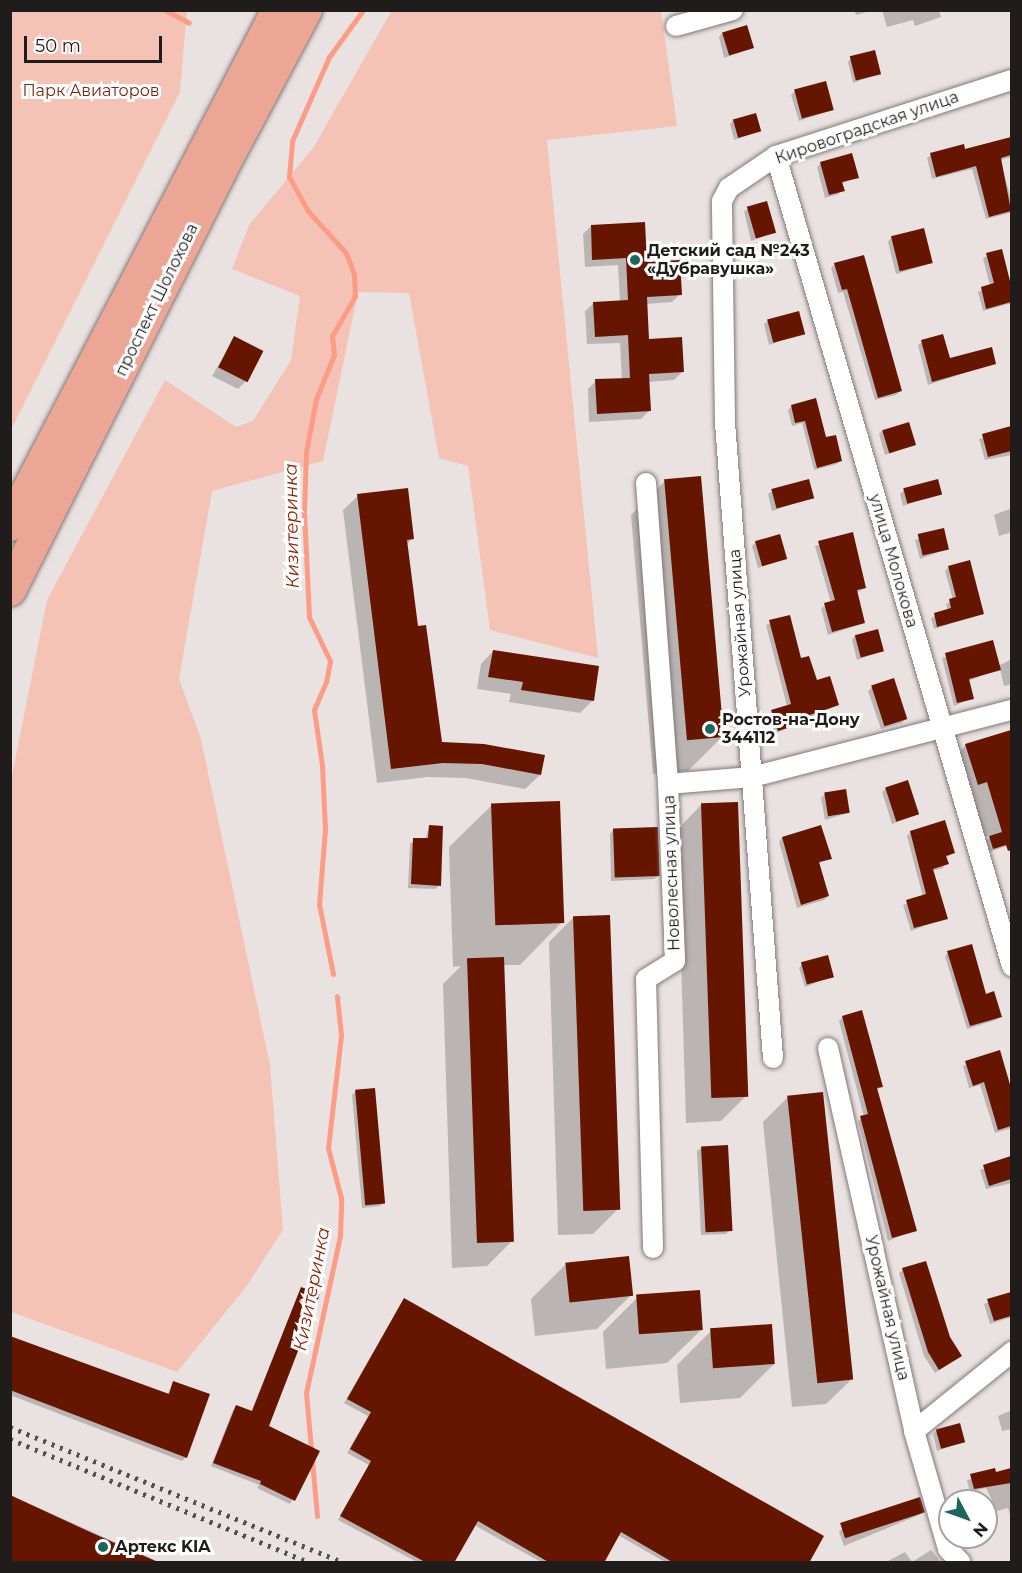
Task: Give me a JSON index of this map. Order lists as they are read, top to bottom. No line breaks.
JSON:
{"streets":{"main road":["проспект Шолохова"],"street":["Кировоградская улица","улица Молокова","Урожайная улица","Новолесная улица"]},"crossings":[["Кировоградская улица","улица Молокова"],["Кировоградская улица","Урожайная улица"]],"water":["Кизитеринка"],"parks":["Парк Авиаторов"],"places":["Детский сад №243 «Дубравушка»","Ростов-на-Дону 344112","Артекс KIA"],"scale_bar":"50 m","north":"bottom right"}
